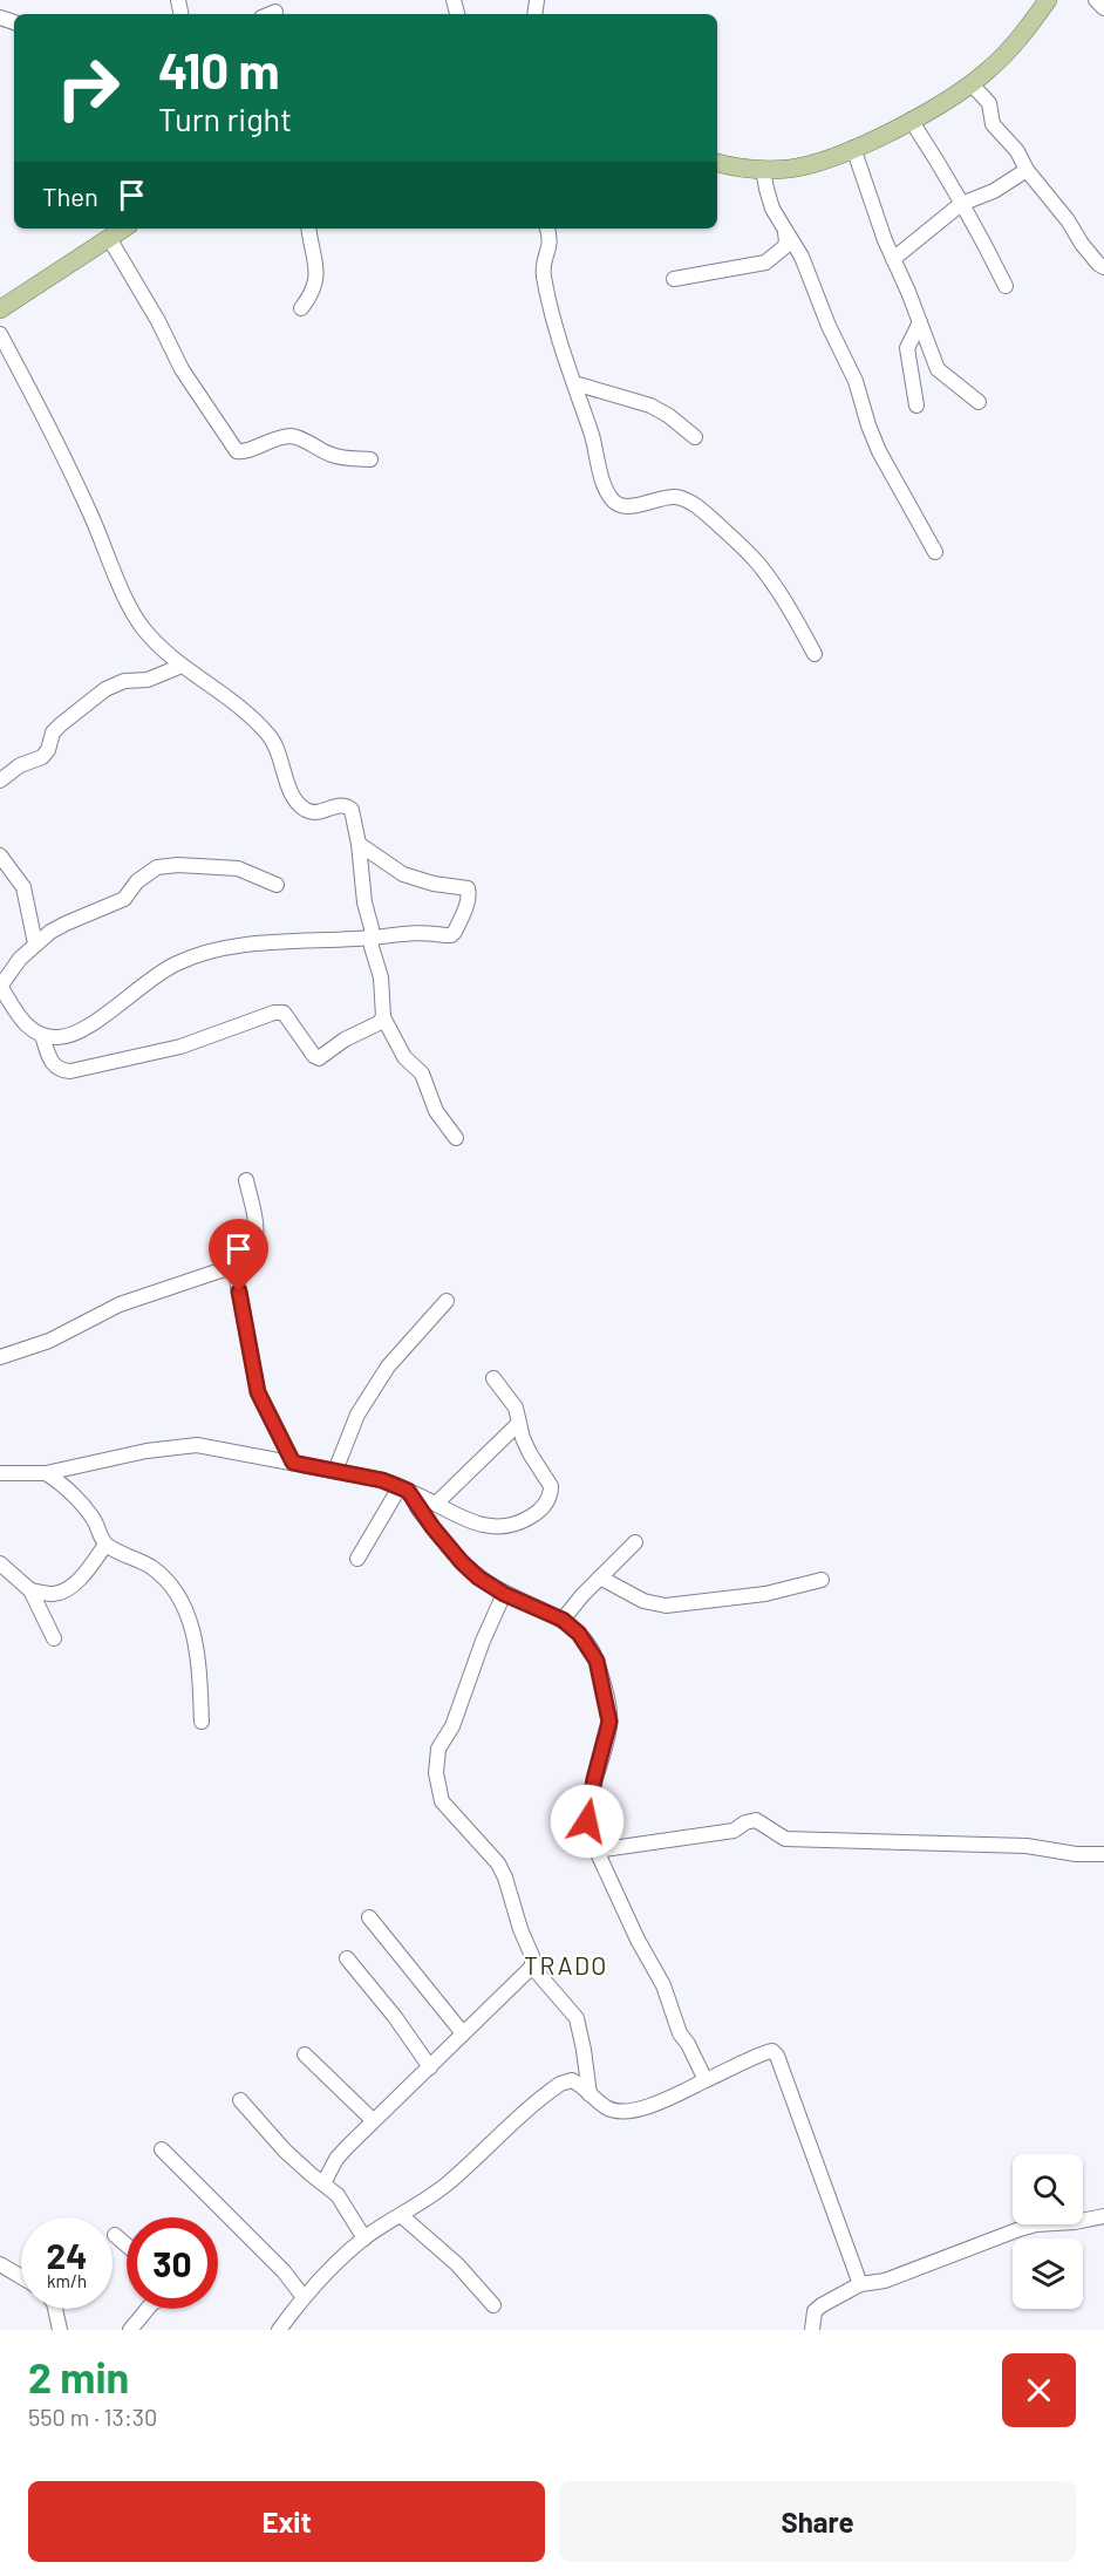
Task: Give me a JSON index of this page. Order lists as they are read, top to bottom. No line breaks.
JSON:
{"districts":["TRADO"],"page":{"turn":["410 m","Turn right"],"then":"Then","speed":"24 km/h","limit":"30","heading":["2 min","550 m · 13:30"],"buttons":["Exit","Share"]}}
